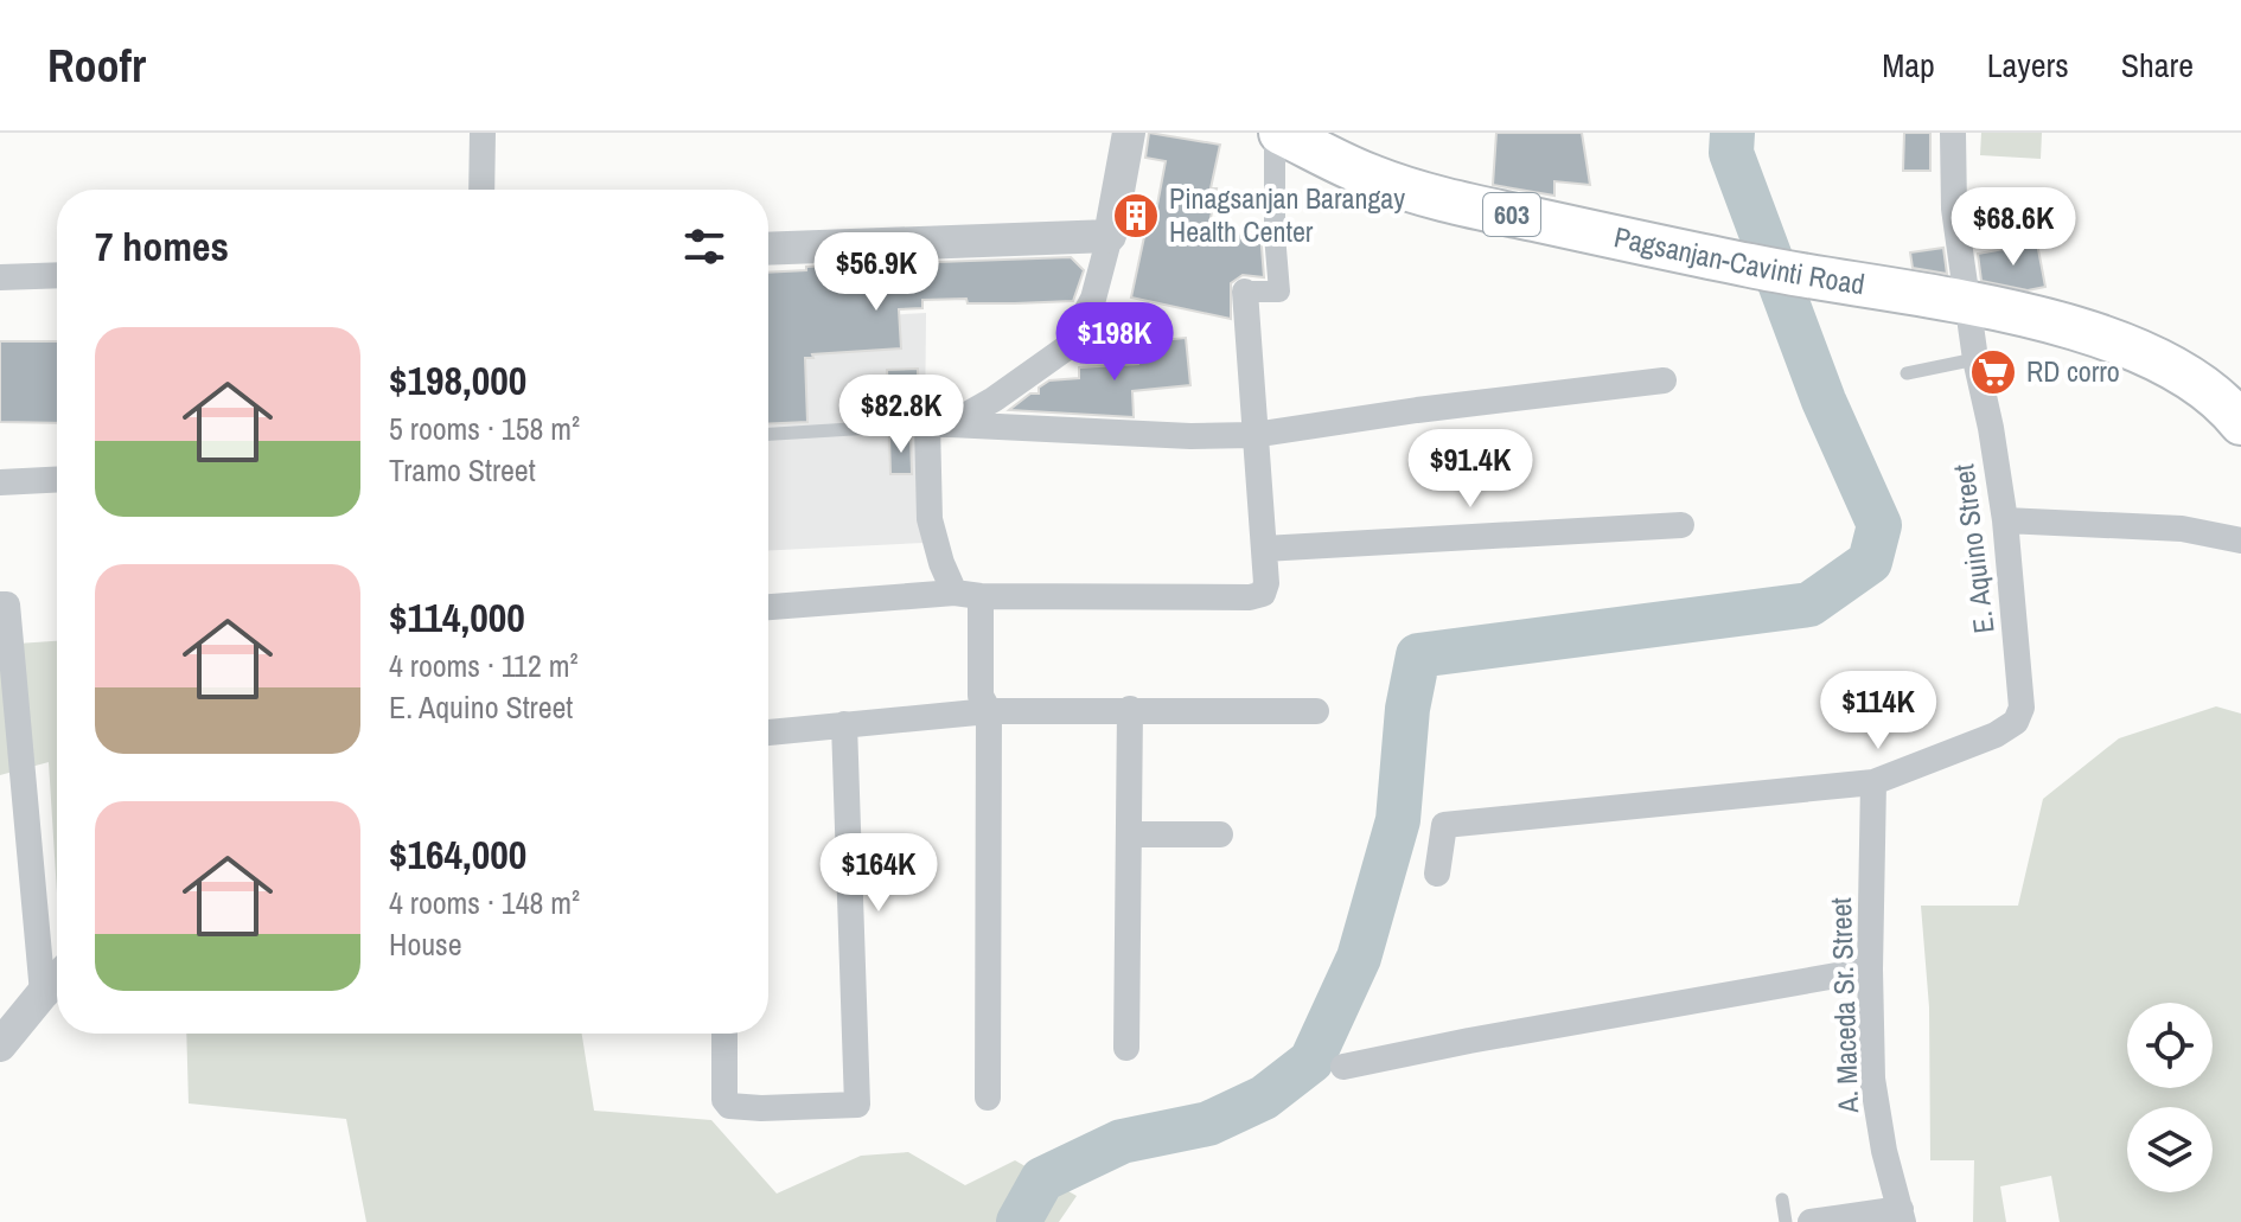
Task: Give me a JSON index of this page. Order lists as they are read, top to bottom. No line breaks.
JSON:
{"streets":{"main road":["603","Pagsanjan-Cavinti Road"],"street":["E. Aquino Street","A. Maceda Sr. Street"]},"crossings":[["Pagsanjan-Cavinti Road","E. Aquino Street"],["E. Aquino Street","A. Maceda Sr. Street"]],"places":{"building":["Pinagsanjan Barangay Health Center"],"supermarket":["RD corro"]},"page":{"header":"Roofr","nav":["Map","Layers","Share"],"price":["$68.6K","$56.9K","$198K","$82.8K","$91.4K","$114K","$164K"],"heading":"7 homes","list":[{"name":"$198,000","note":"5 rooms · 158 m² · Tramo Street"},{"name":"$114,000","note":"4 rooms · 112 m² · E. Aquino Street"},{"name":"$164,000","note":"4 rooms · 148 m² · House"}]}}
